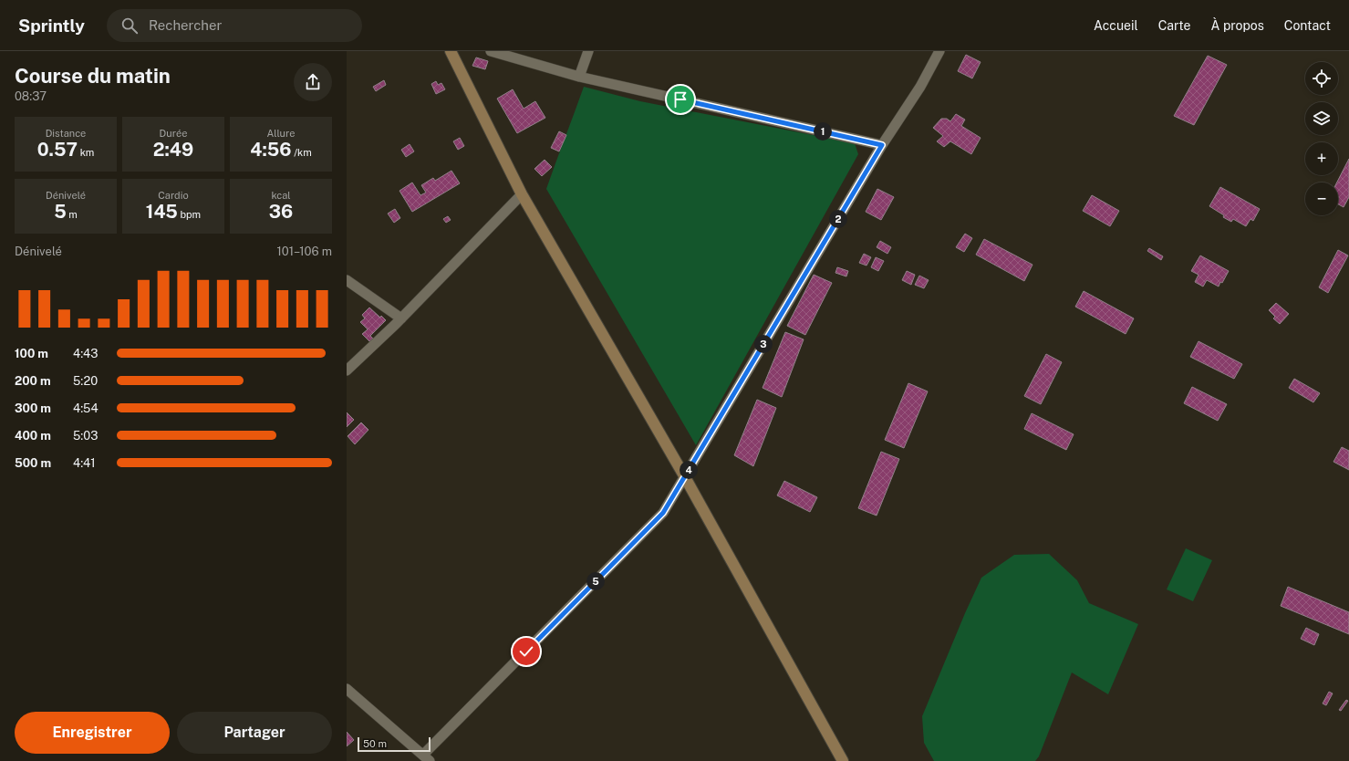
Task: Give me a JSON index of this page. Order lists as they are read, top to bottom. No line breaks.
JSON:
{"scale_bar":"50 m","page":{"header":"Sprintly","search":"Rechercher","nav":["Accueil","Carte","À propos","Contact"],"heading":["Course du matin","08:37"],"map_buttons":["+","−"],"stats":[["Distance","0.57 km"],["Durée","2:49"],["Allure","4:56 /km"],["Dénivelé","5 m"],["Cardio","145 bpm"],["kcal","36"]],"pins":["1","2","3","4","5"],"chart":["Dénivelé","101–106 m"],"list":[{"name":"100 m","note":"4:43"},{"name":"200 m","note":"5:20"},{"name":"300 m","note":"4:54"},{"name":"400 m","note":"5:03"},{"name":"500 m","note":"4:41"}],"buttons":["Enregistrer","Partager"],"scale":"50 m"}}
